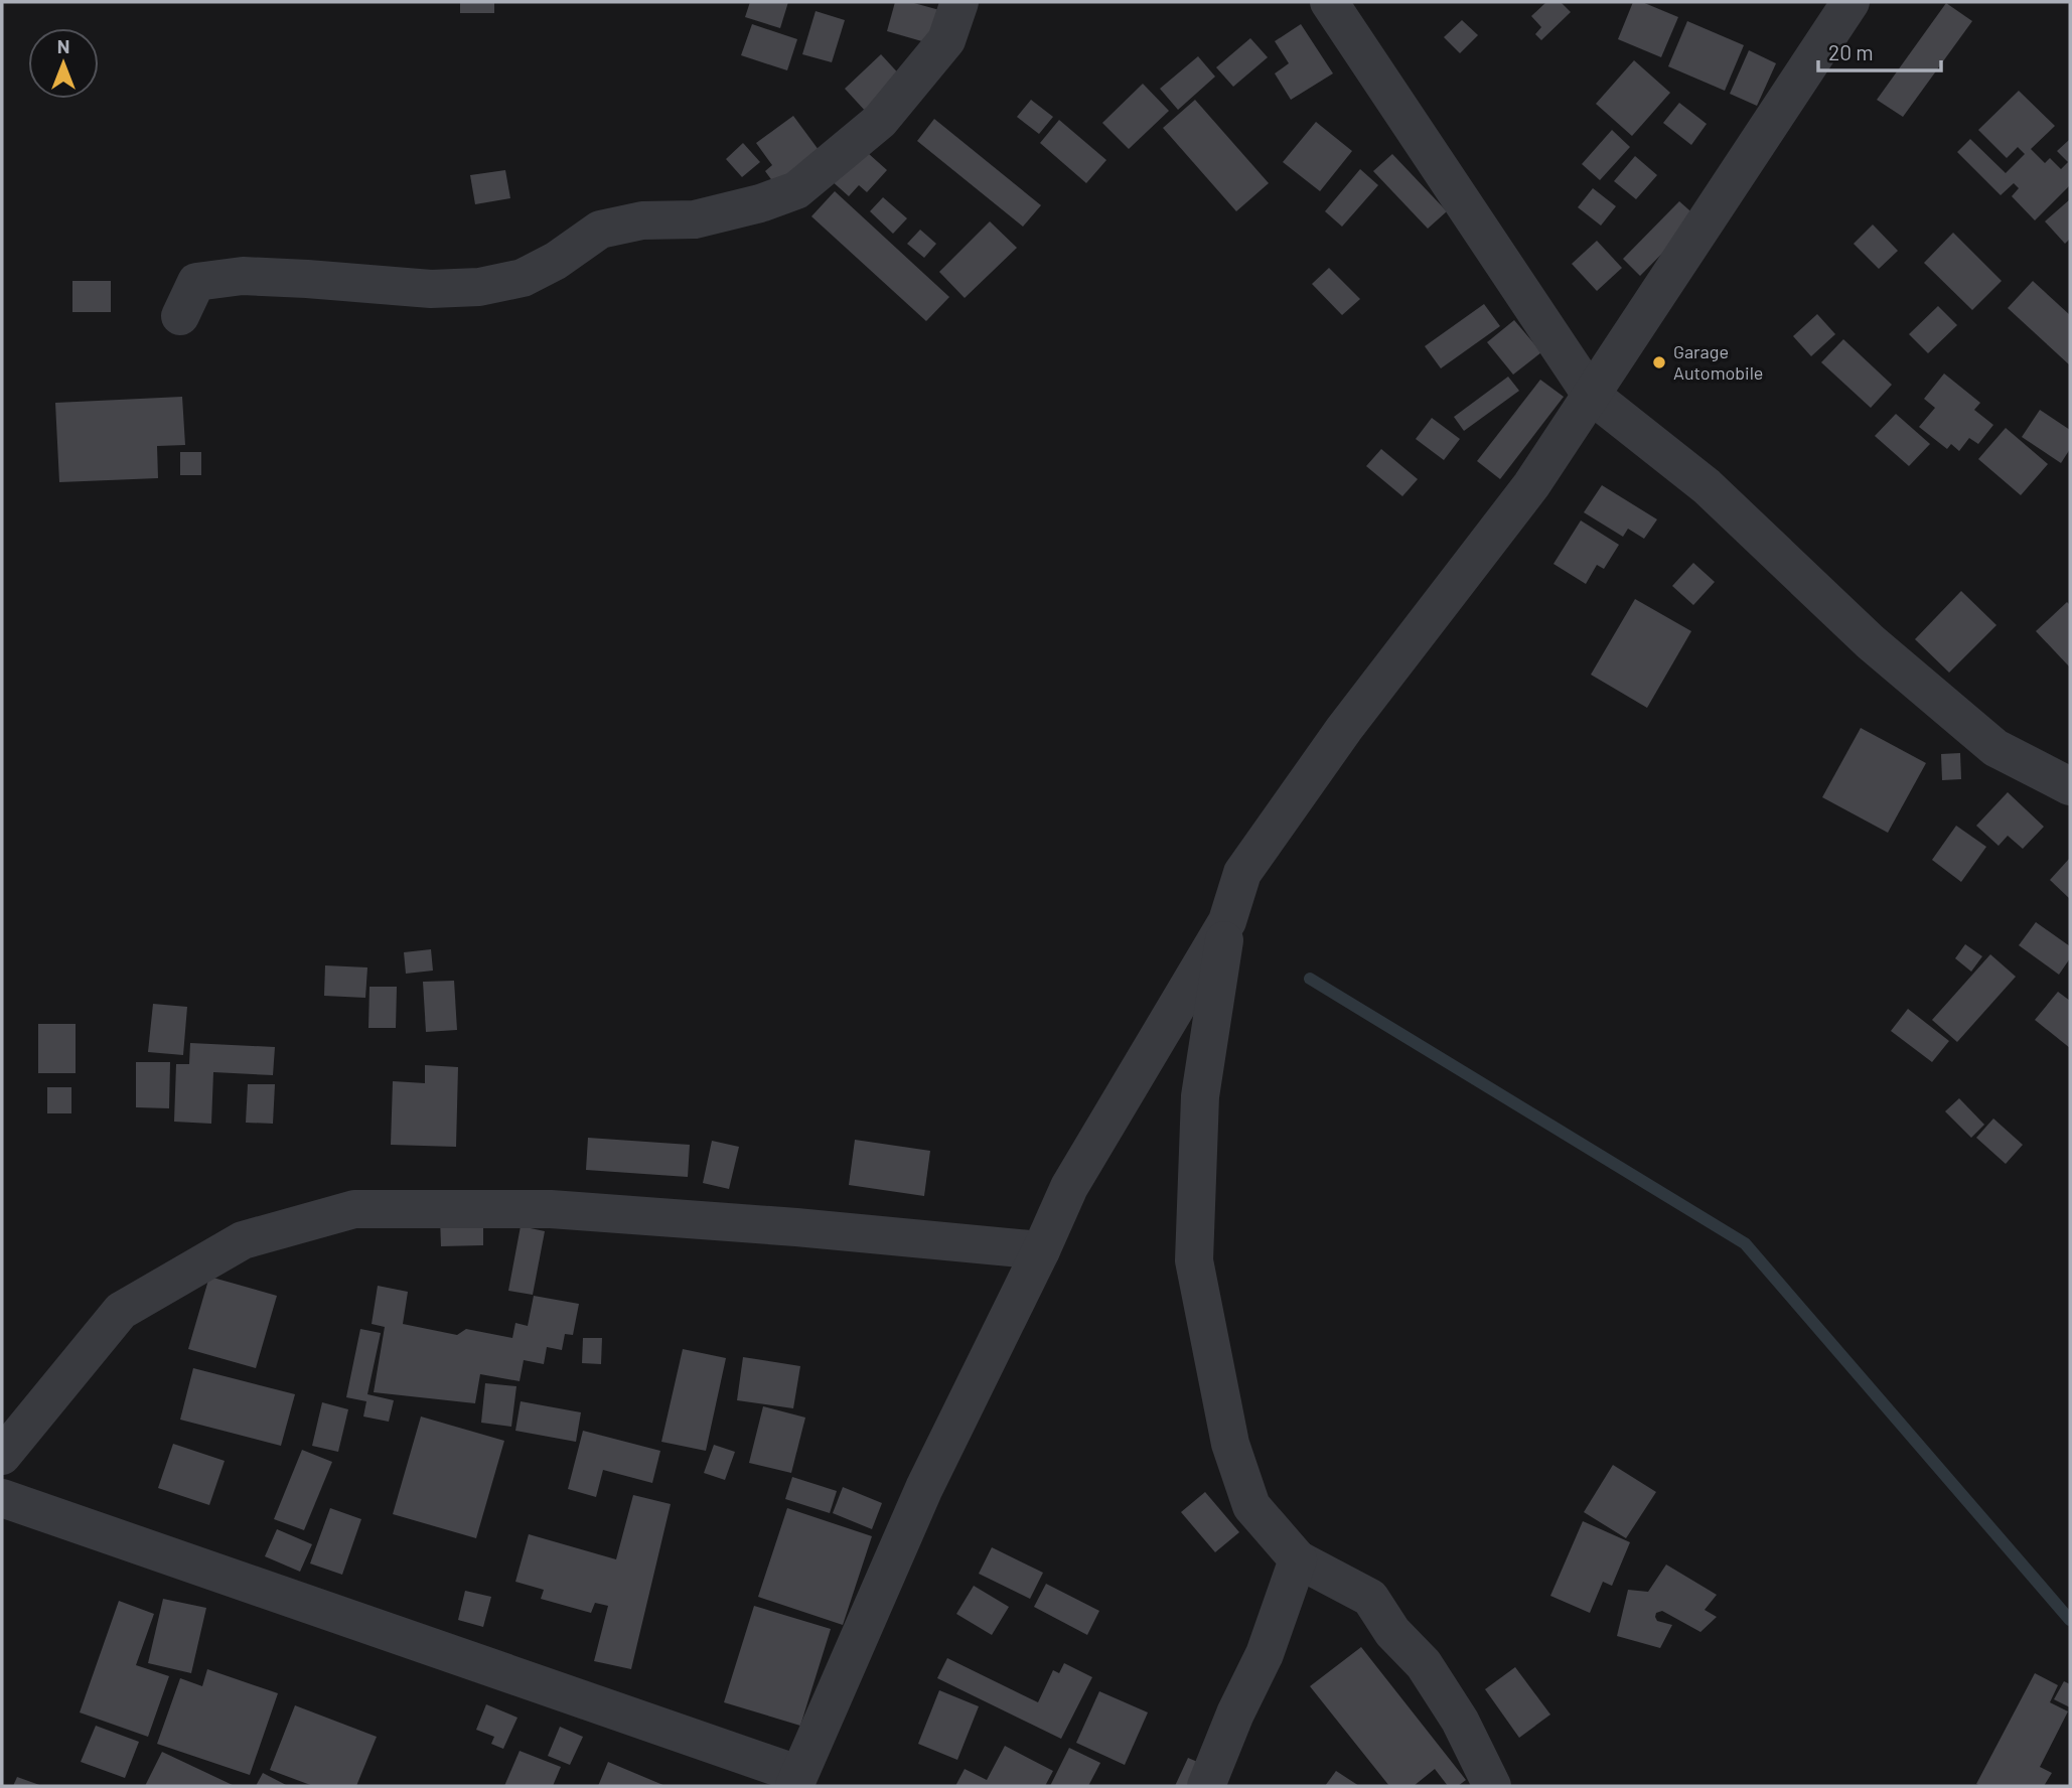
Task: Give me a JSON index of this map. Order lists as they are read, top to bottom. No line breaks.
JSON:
{"places":["Garage Automobile"],"scale_bar":"20 m","north":"top"}
